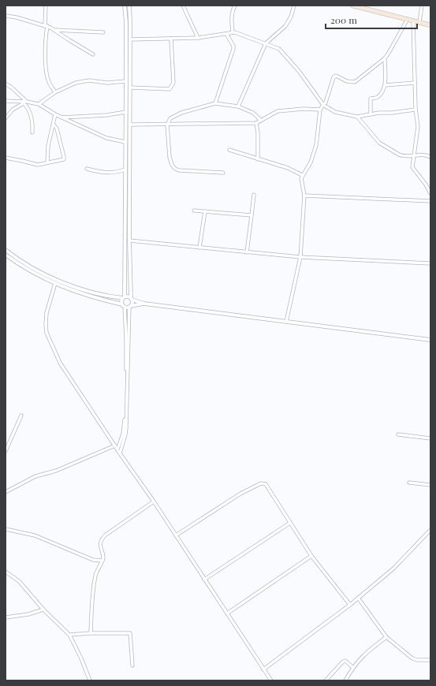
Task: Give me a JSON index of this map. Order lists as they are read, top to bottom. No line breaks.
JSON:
{"scale_bar":"200 m"}
